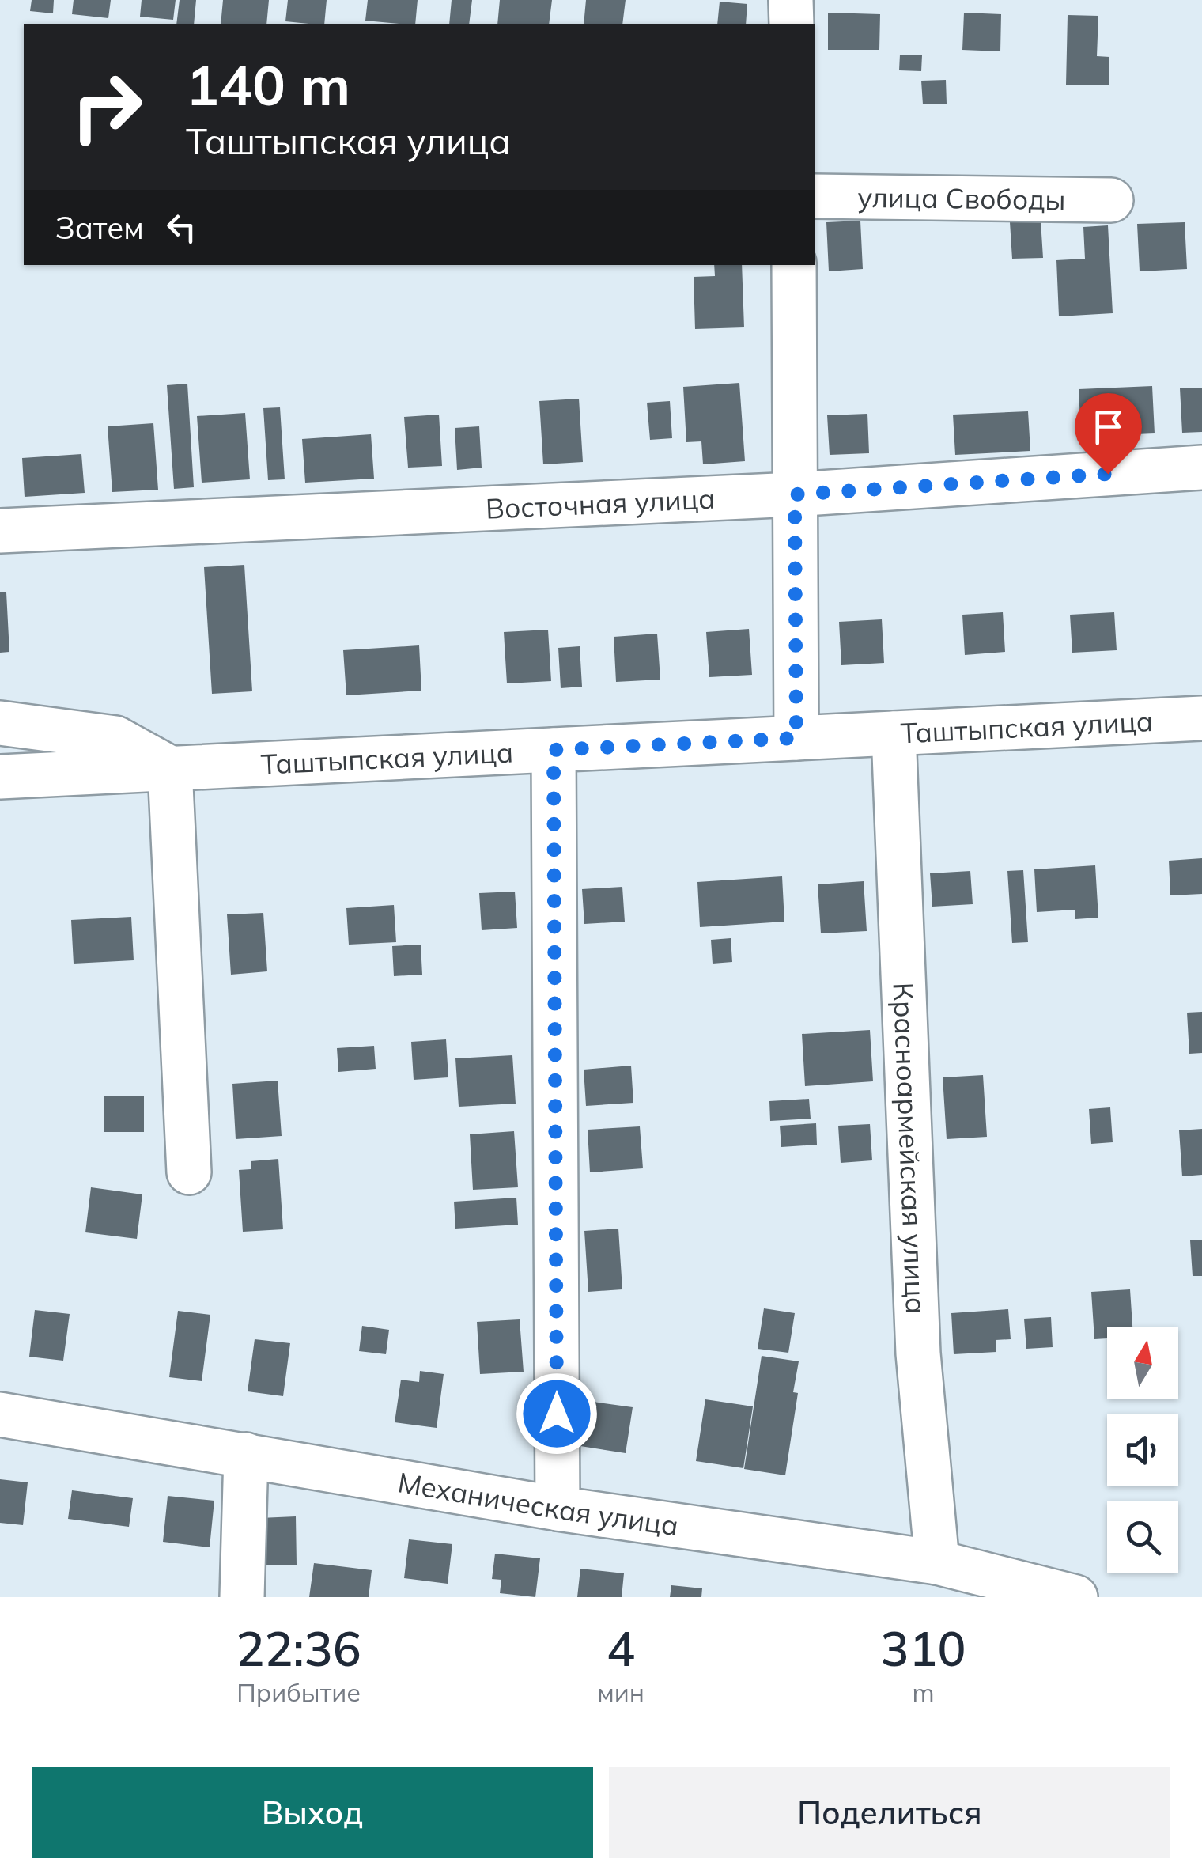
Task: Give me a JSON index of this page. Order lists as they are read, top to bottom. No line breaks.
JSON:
{"streets":{"street":["улица Свободы","Восточная улица","Таштыпская улица","Красноармейская улица","Механическая улица"]},"crossings":[["Таштыпская улица","Красноармейская улица"],["Красноармейская улица","Механическая улица"]],"north":"top","page":{"turn":["140 m","Таштыпская улица"],"then":"Затем","eta":["22:36","Прибытие","4","мин","310","m"],"buttons":["Выход","Поделиться"]}}
